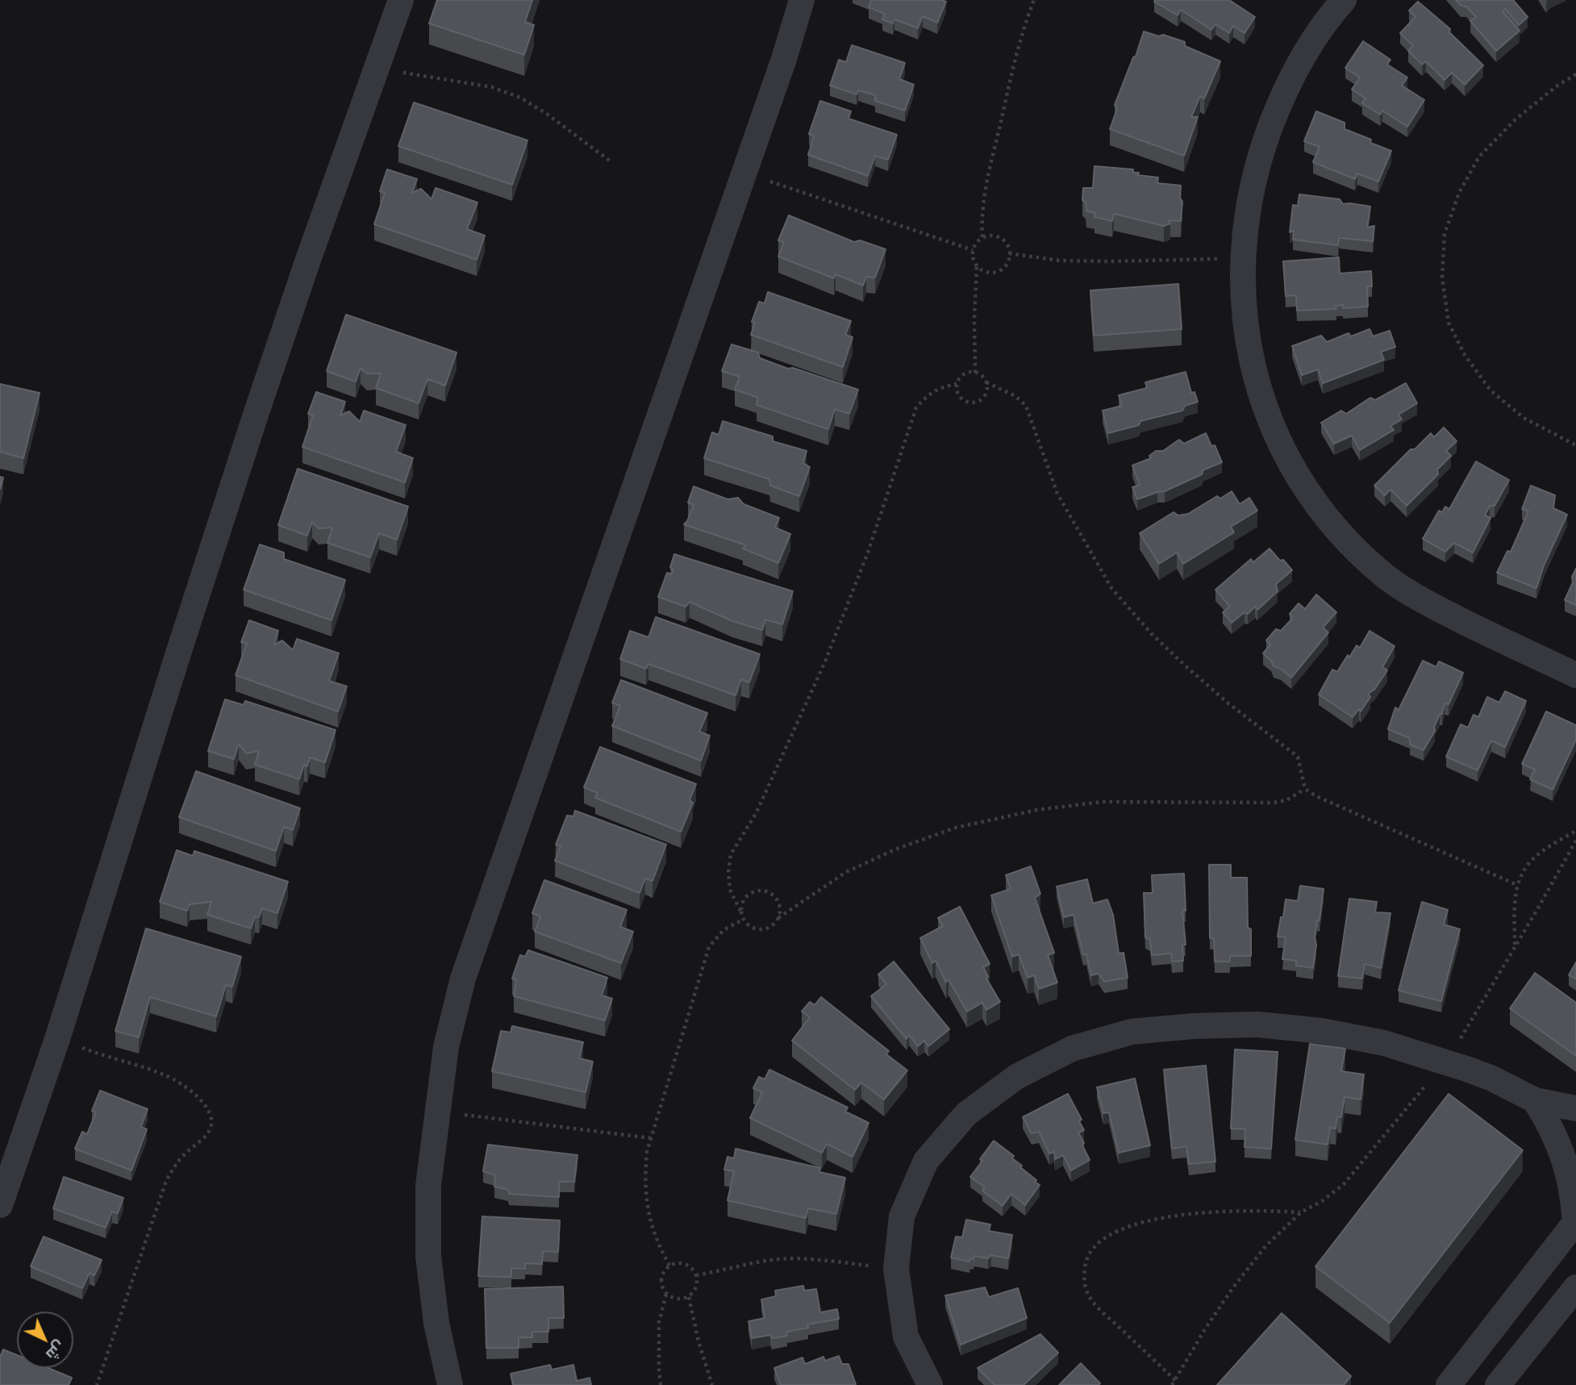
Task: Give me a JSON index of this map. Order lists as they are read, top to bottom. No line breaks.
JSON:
{"north":"bottom right"}
